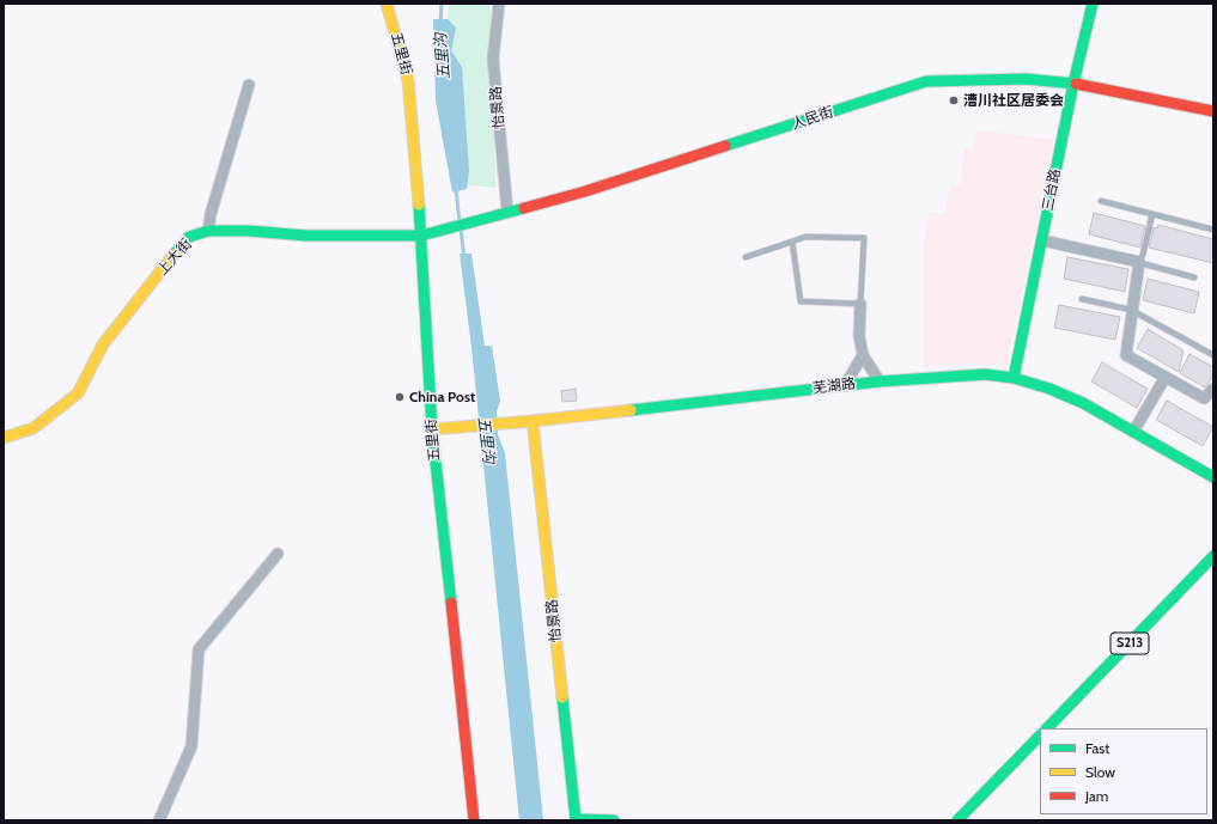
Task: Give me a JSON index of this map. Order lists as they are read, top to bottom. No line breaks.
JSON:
{"streets":{"street":["五里街","怡景路","人民街","三台路","上大街","芜湖路","S213"]},"crossings":[["五里街","人民街"],["五里街","上大街"],["五里街","芜湖路"],["怡景路","人民街"],["怡景路","芜湖路"],["人民街","三台路"],["人民街","上大街"],["三台路","芜湖路"]],"water":["五里沟"],"places":["漕川社区居委会","China Post"],"legend":["Fast","Slow","Jam"]}
